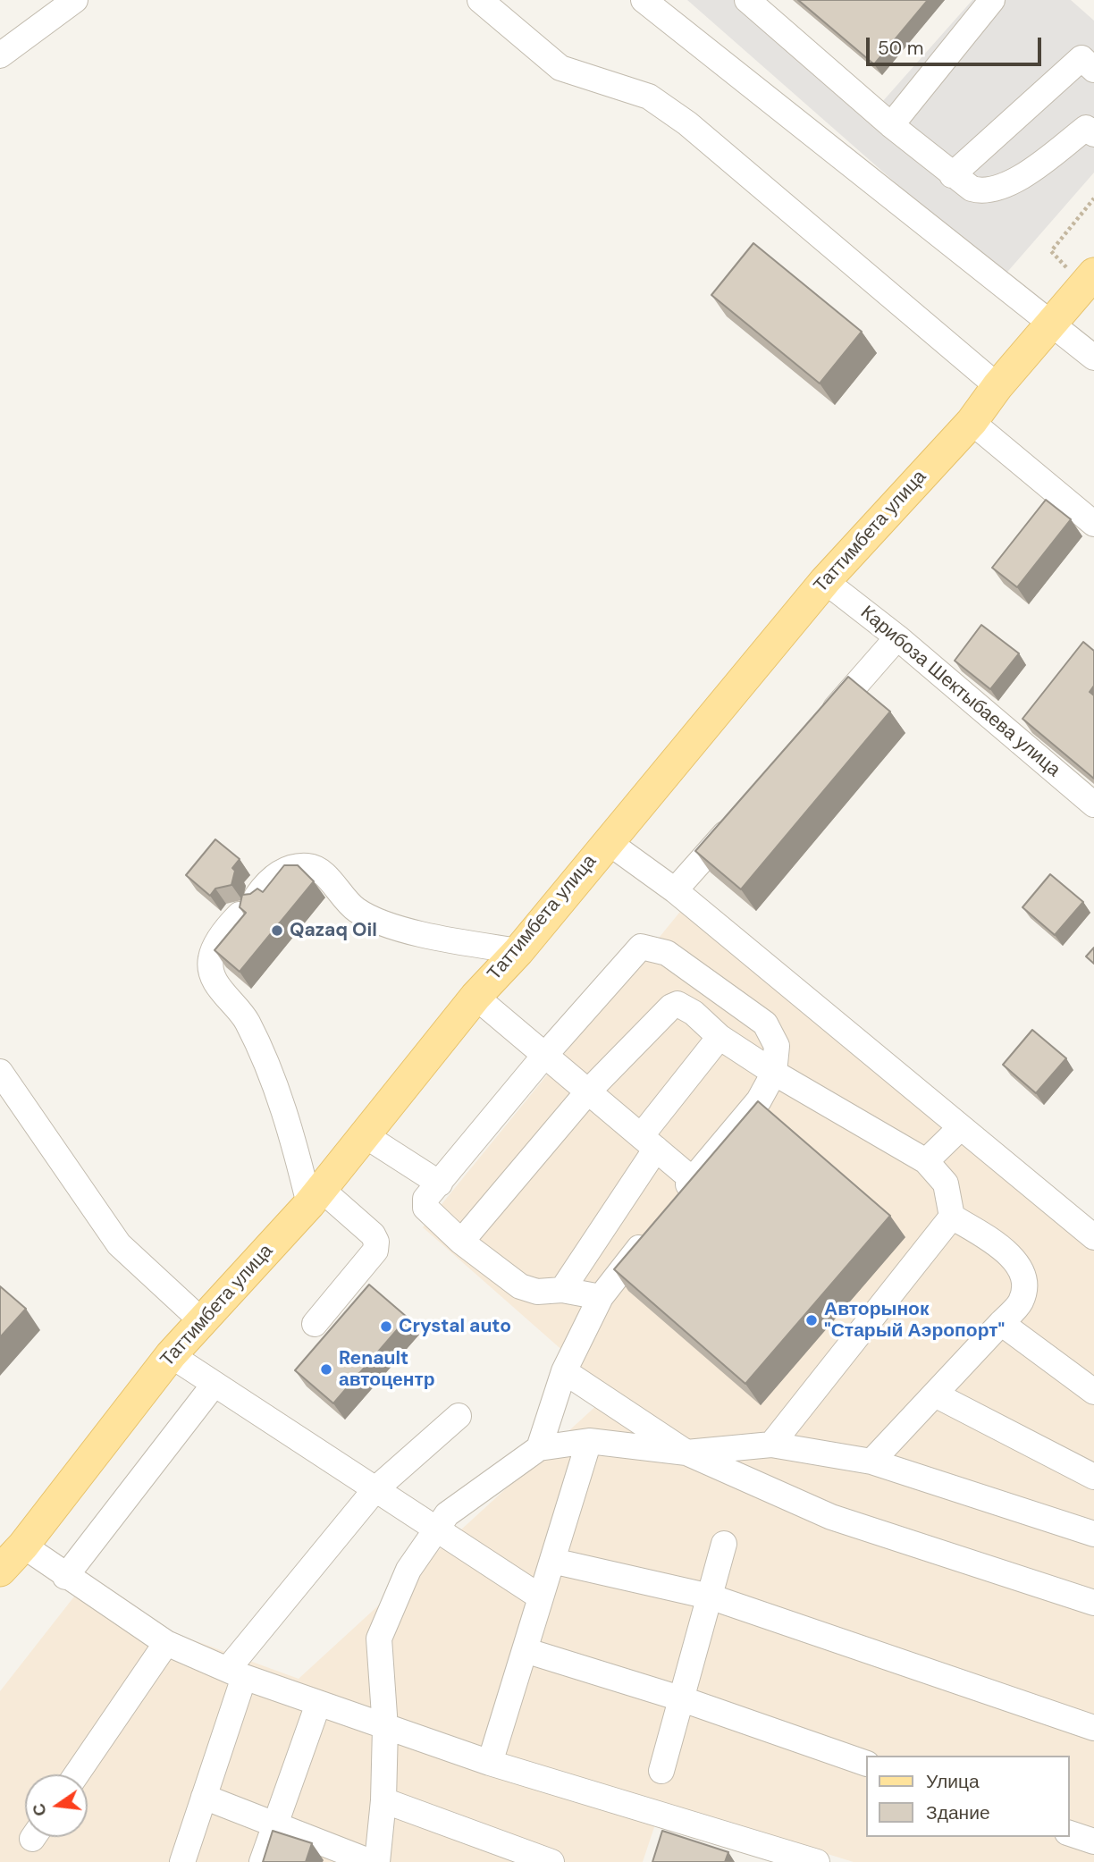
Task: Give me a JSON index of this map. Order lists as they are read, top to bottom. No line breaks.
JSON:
{"streets":{"main road":["Таттимбета улица"],"street":["Карибоза Шектыбаева улица"]},"crossings":[["Таттимбета улица","Карибоза Шектыбаева улица"]],"places":["Qazaq Oil","Авторынок \"Старый Аэропорт\"","Crystal auto","Renault автоцентр"],"legend":["Улица","Здание"],"scale_bar":"50 m","north":"left"}
